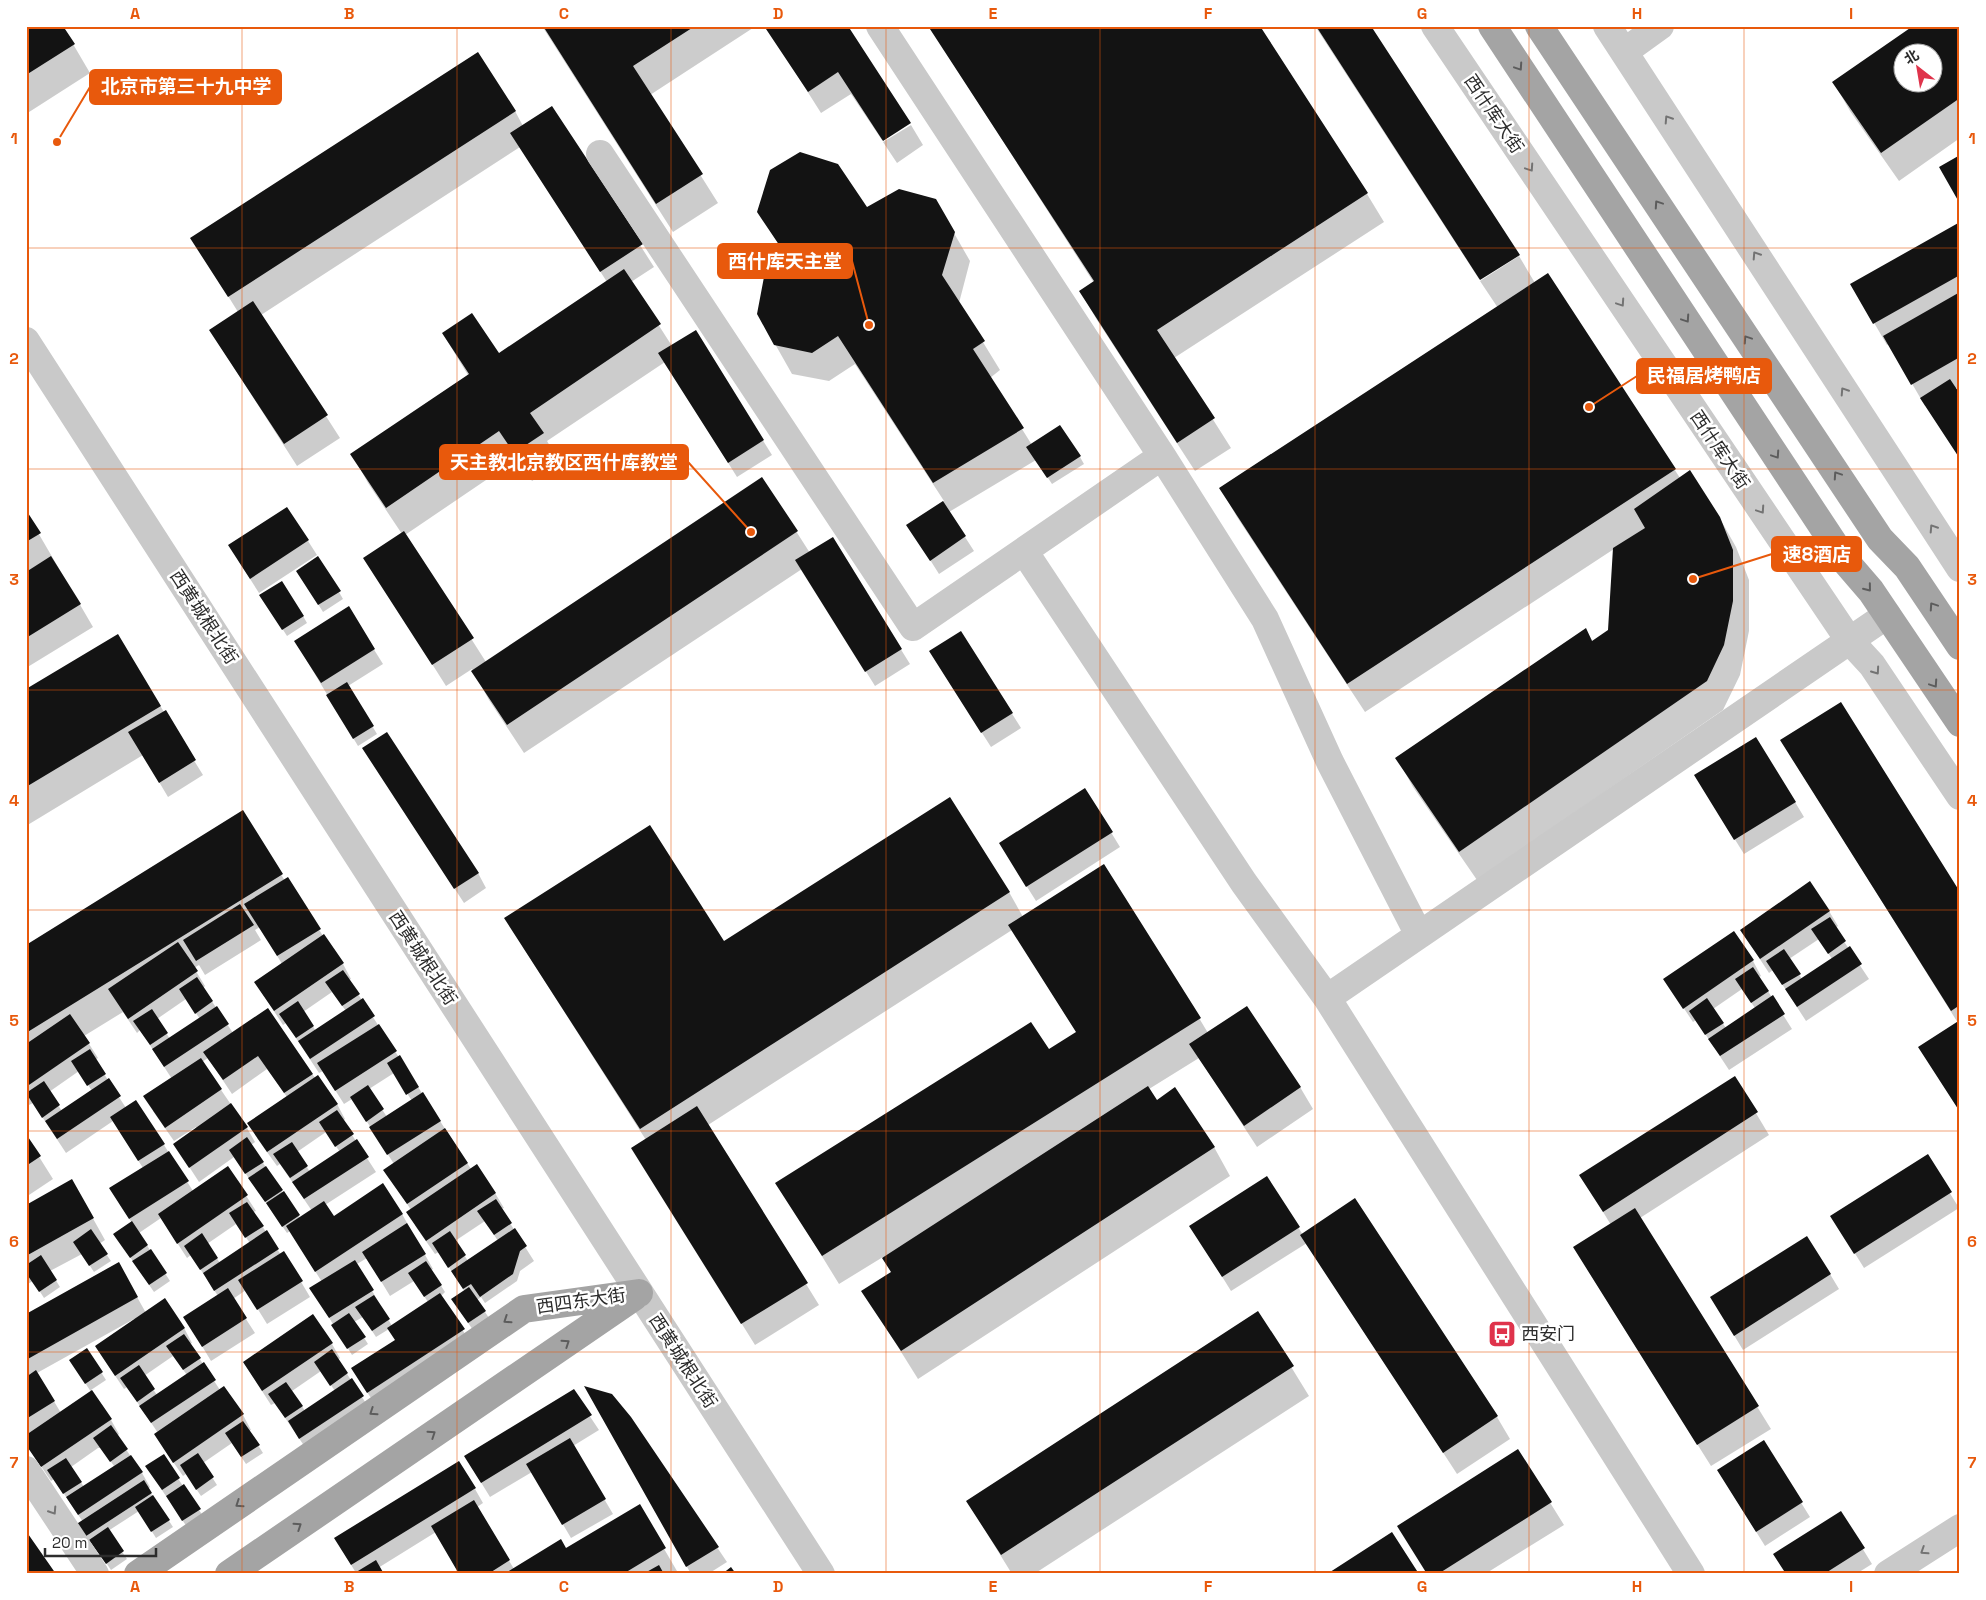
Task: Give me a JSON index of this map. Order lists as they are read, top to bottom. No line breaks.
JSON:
{"streets":{"main road":["西四东大街"],"street":["西什库大街","西黄城根北街"]},"crossings":[["西黄城根北街","西四东大街"]],"places":{"other":["北京市第三十九中学","西什库天主堂","民福居烤鸭店","天主教北京教区西什库教堂","速8酒店"],"bus stop":["西安门"]},"scale_bar":"20 m","north":"top left","grid":{"columns":["A","B","C","D","E","F","G","H","I"],"rows":["1","2","3","4","5","6","7"]}}
